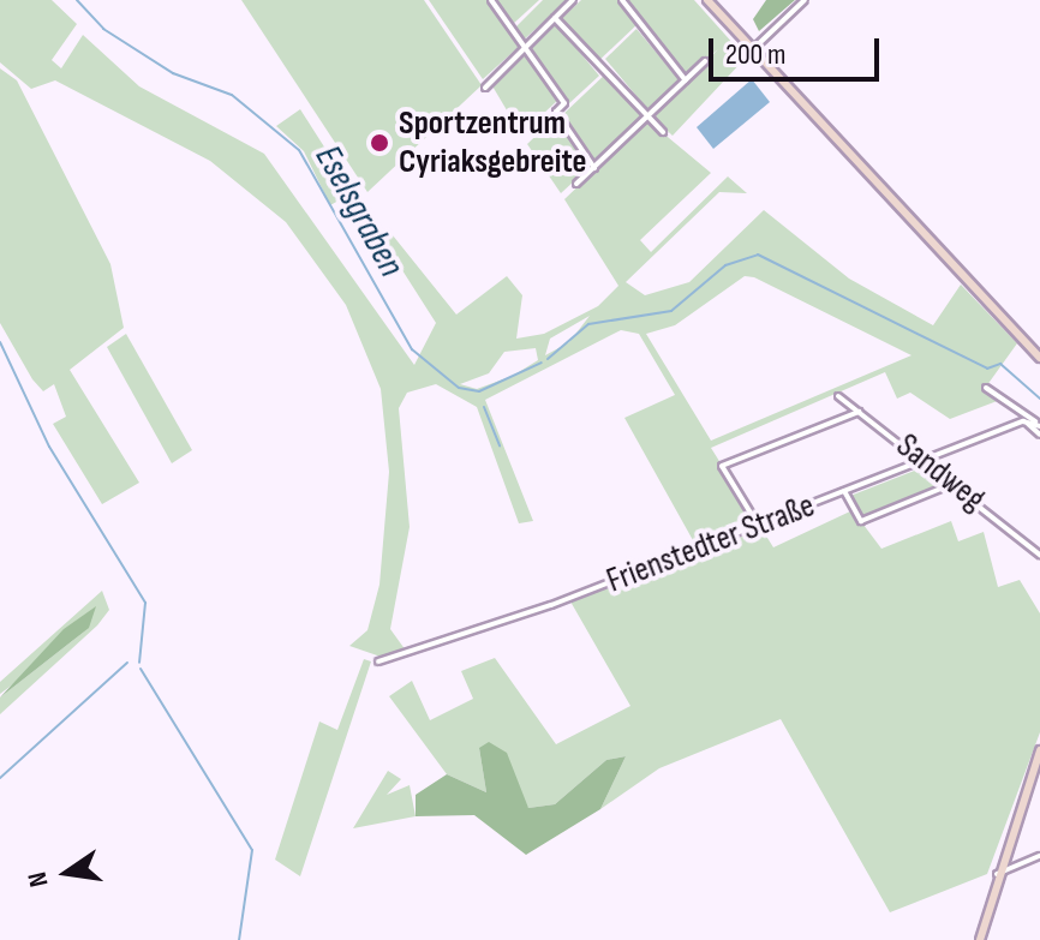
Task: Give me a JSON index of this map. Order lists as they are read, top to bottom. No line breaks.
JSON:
{"streets":{"street":["Sandweg","Frienstedter Straße"]},"crossings":[["Sandweg","Frienstedter Straße"]],"water":["Eselsgraben"],"places":["Sportzentrum Cyriaksgebreite"],"scale_bar":"200 m","north":"left"}
